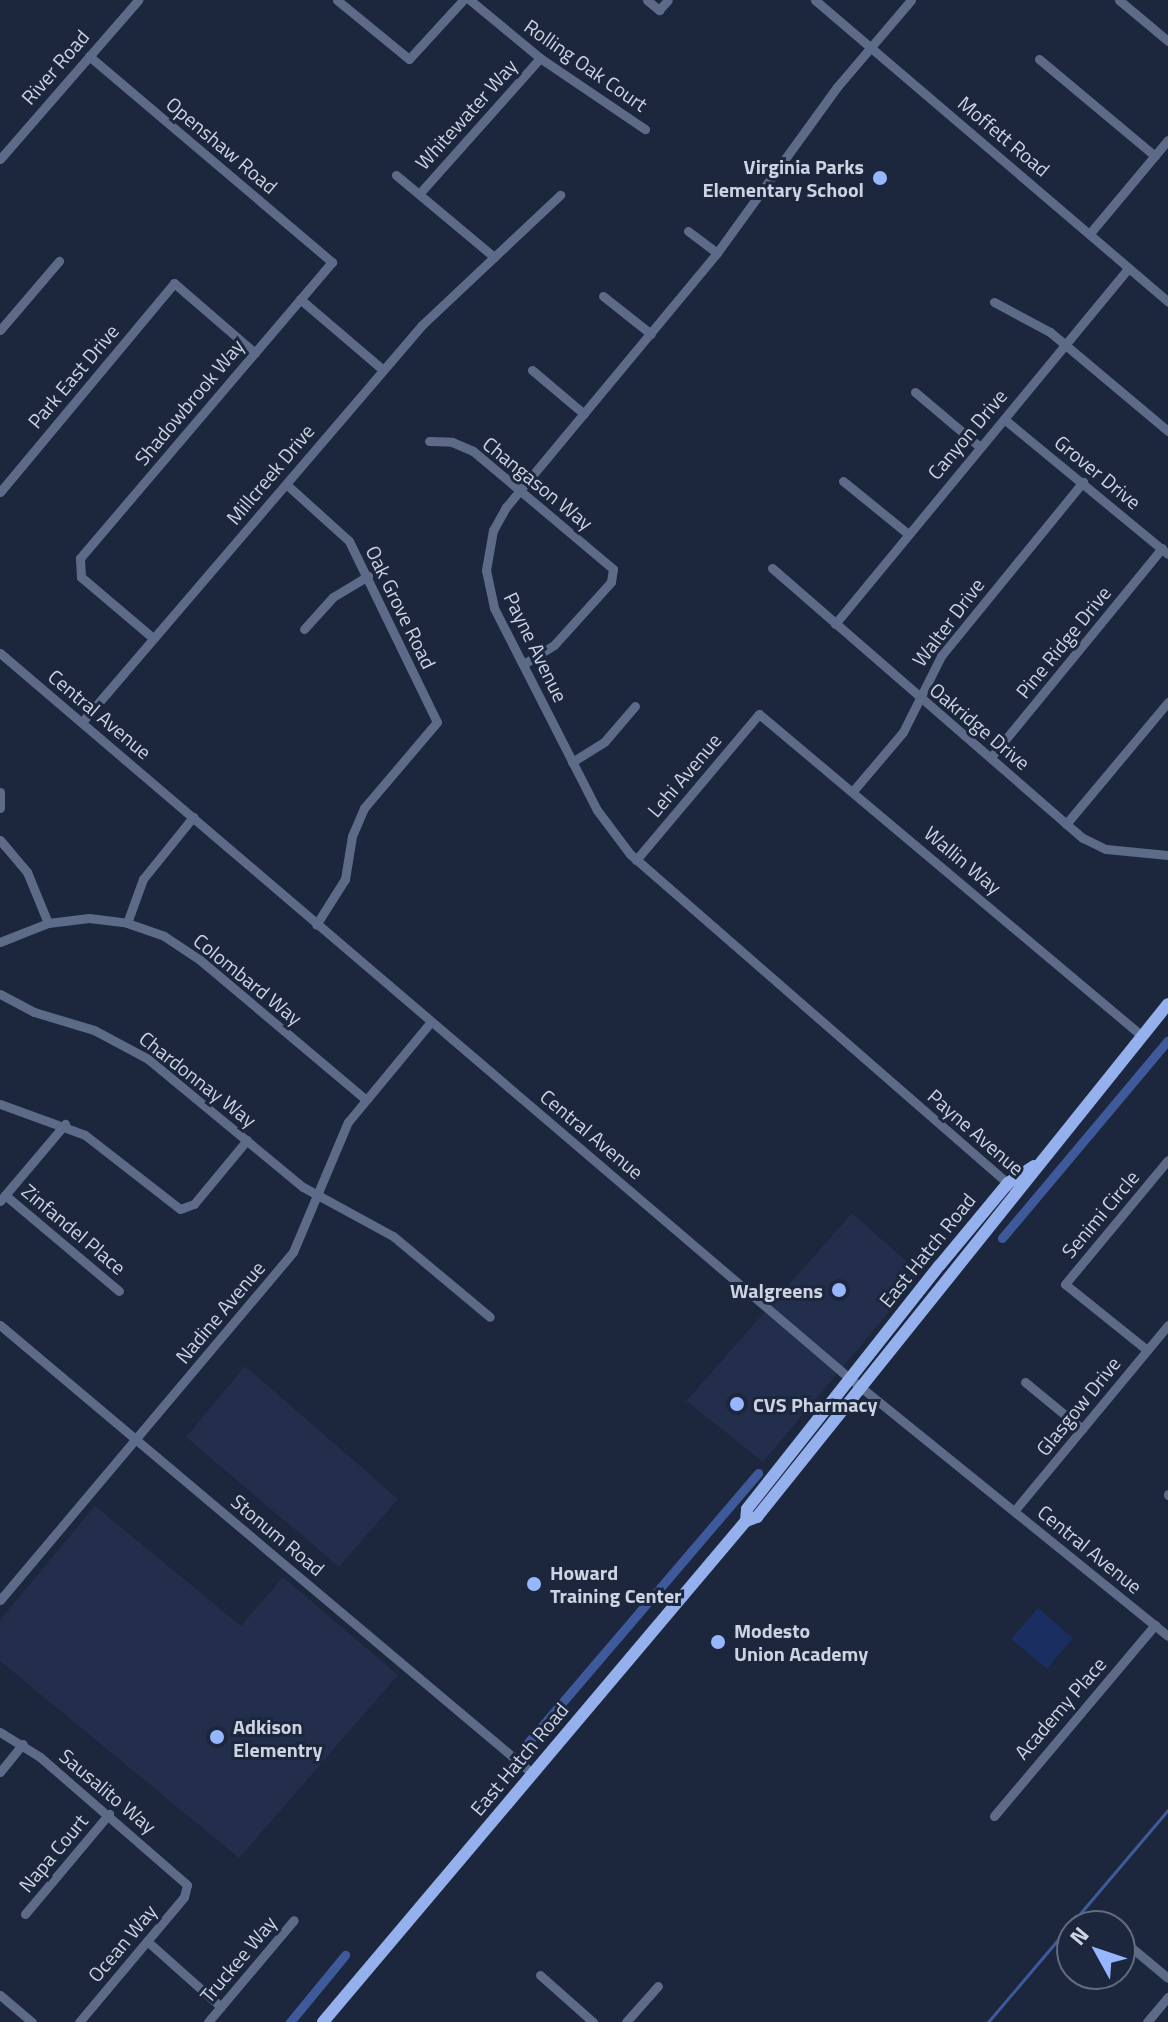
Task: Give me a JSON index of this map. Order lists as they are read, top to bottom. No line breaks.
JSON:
{"streets":{"main road":["East Hatch Road"],"street":["Rolling Oak Court","River Road","Whitewater Way","Moffett Road","Openshaw Road","Park East Drive","Shadowbrook Way","Canyon Drive","Grover Drive","Millcreek Drive","Changason Way","Oak Grove Road","Walter Drive","Pine Ridge Drive","Payne Avenue","Central Avenue","Oakridge Drive","Lehi Avenue","Wallin Way","Colombard Way","Chardonnay Way","Senimi Circle","Zinfandel Place","Nadine Avenue","Glasgow Drive","Stonum Road","Academy Place","Sausalito Way","Napa Court","Ocean Way","Truckee Way"]},"crossings":[["Rolling Oak Court","Whitewater Way"],["River Road","Openshaw Road"],["Moffett Road","Canyon Drive"],["Moffett Road","Payne Avenue"],["Openshaw Road","Shadowbrook Way"],["Park East Drive","Shadowbrook Way"],["Shadowbrook Way","Millcreek Drive"],["Canyon Drive","Grover Drive"],["Canyon Drive","Oakridge Drive"],["Grover Drive","Walter Drive"],["Grover Drive","Pine Ridge Drive"],["Millcreek Drive","Oak Grove Road"],["Millcreek Drive","Central Avenue"],["Changason Way","Payne Avenue"],["Oak Grove Road","Central Avenue"],["Walter Drive","Oakridge Drive"],["Walter Drive","Wallin Way"],["Pine Ridge Drive","Oakridge Drive"],["Payne Avenue","Lehi Avenue"],["Payne Avenue","East Hatch Road"],["Central Avenue","East Hatch Road"],["Central Avenue","Nadine Avenue"],["Central Avenue","Glasgow Drive"],["Central Avenue","Academy Place"],["Lehi Avenue","Wallin Way"],["Wallin Way","East Hatch Road"],["Colombard Way","Nadine Avenue"],["Chardonnay Way","Nadine Avenue"],["Senimi Circle","Glasgow Drive"],["East Hatch Road","Stonum Road"],["Nadine Avenue","Stonum Road"],["Sausalito Way","Napa Court"],["Sausalito Way","Ocean Way"]],"places":["Virginia Parks Elementary School","Walgreens","CVS Pharmacy","Howard Training Center","Modesto Union Academy","Adkison Elementry"],"north":"top left"}
